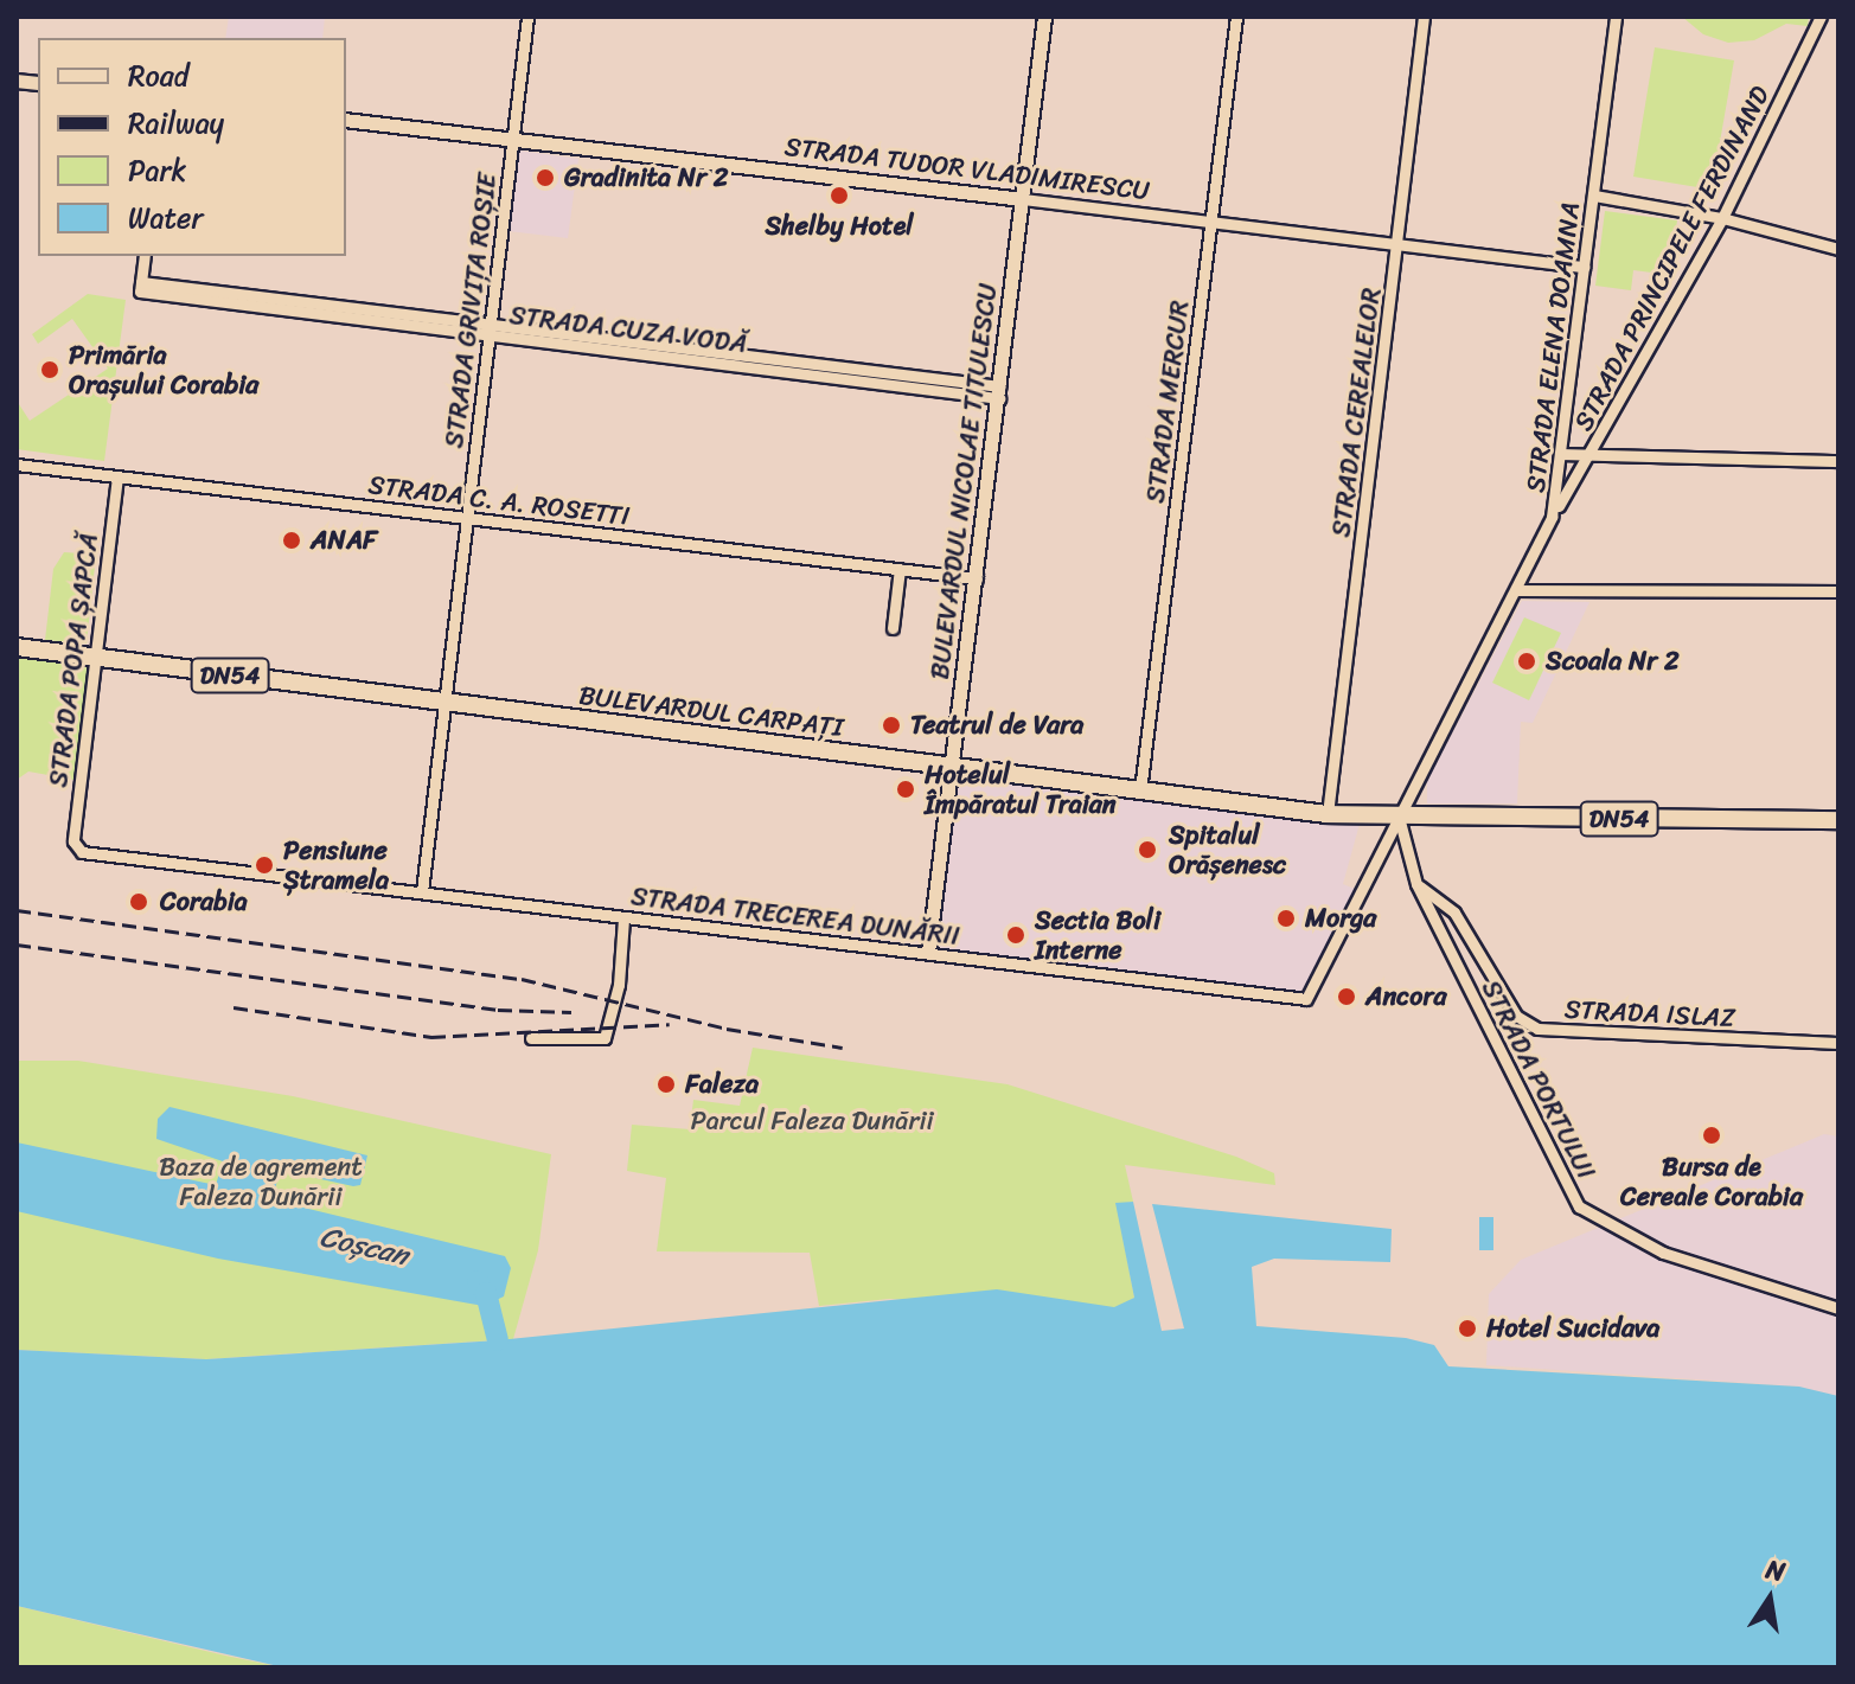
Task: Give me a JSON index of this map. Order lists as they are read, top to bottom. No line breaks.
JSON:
{"streets":{"main road":["DN54","BULEVARDUL CARPAȚI"],"street":["STRADA TUDOR VLADIMIRESCU","STRADA PRINCIPELE FERDINAND","STRADA GRIVIȚA ROȘIE","STRADA CUZA VODĂ","STRADA ELENA DOAMNA","STRADA MERCUR","STRADA CEREALELOR","BULEVARDUL NICOLAE TITULESCU","STRADA C. A. ROSETTI","STRADA POPA ȘAPCĂ","STRADA TRECEREA DUNĂRII","STRADA ISLAZ","STRADA PORTULUI"]},"crossings":[["STRADA TUDOR VLADIMIRESCU","STRADA GRIVIȚA ROȘIE"],["STRADA TUDOR VLADIMIRESCU","STRADA ELENA DOAMNA"],["STRADA TUDOR VLADIMIRESCU","STRADA MERCUR"],["STRADA TUDOR VLADIMIRESCU","STRADA CEREALELOR"],["STRADA TUDOR VLADIMIRESCU","BULEVARDUL NICOLAE TITULESCU"],["STRADA PRINCIPELE FERDINAND","STRADA ELENA DOAMNA"],["STRADA GRIVIȚA ROȘIE","STRADA CUZA VODĂ"],["STRADA GRIVIȚA ROȘIE","STRADA C. A. ROSETTI"],["STRADA GRIVIȚA ROȘIE","BULEVARDUL CARPAȚI"],["STRADA GRIVIȚA ROȘIE","STRADA TRECEREA DUNĂRII"],["STRADA CUZA VODĂ","BULEVARDUL NICOLAE TITULESCU"],["STRADA ELENA DOAMNA","DN54"],["STRADA ELENA DOAMNA","BULEVARDUL CARPAȚI"],["STRADA ELENA DOAMNA","STRADA TRECEREA DUNĂRII"],["STRADA ELENA DOAMNA","STRADA PORTULUI"],["STRADA MERCUR","BULEVARDUL CARPAȚI"],["STRADA CEREALELOR","BULEVARDUL CARPAȚI"],["BULEVARDUL NICOLAE TITULESCU","STRADA C. A. ROSETTI"],["BULEVARDUL NICOLAE TITULESCU","BULEVARDUL CARPAȚI"],["BULEVARDUL NICOLAE TITULESCU","STRADA TRECEREA DUNĂRII"],["STRADA C. A. ROSETTI","STRADA POPA ȘAPCĂ"],["STRADA POPA ȘAPCĂ","BULEVARDUL CARPAȚI"],["STRADA POPA ȘAPCĂ","STRADA TRECEREA DUNĂRII"],["DN54","BULEVARDUL CARPAȚI"],["DN54","STRADA TRECEREA DUNĂRII"],["DN54","STRADA PORTULUI"],["BULEVARDUL CARPAȚI","STRADA TRECEREA DUNĂRII"],["BULEVARDUL CARPAȚI","STRADA PORTULUI"],["STRADA TRECEREA DUNĂRII","STRADA PORTULUI"],["STRADA ISLAZ","STRADA PORTULUI"]],"water":["Coșcan"],"parks":["Parcul Faleza Dunării","Baza de agrement Faleza Dunării"],"places":["Gradinita Nr 2","Shelby Hotel","Primăria Orașului Corabia","ANAF","Scoala Nr 2","Teatrul de Vara","Hotelul Împăratul Traian","Spitalul Orășenesc","Pensiune Ștramela","Corabia","Morga","Sectia Boli Interne","Ancora","Faleza","Bursa de Cereale Corabia","Hotel Sucidava"],"legend":["Road","Railway","Park","Water"],"north":"top"}
